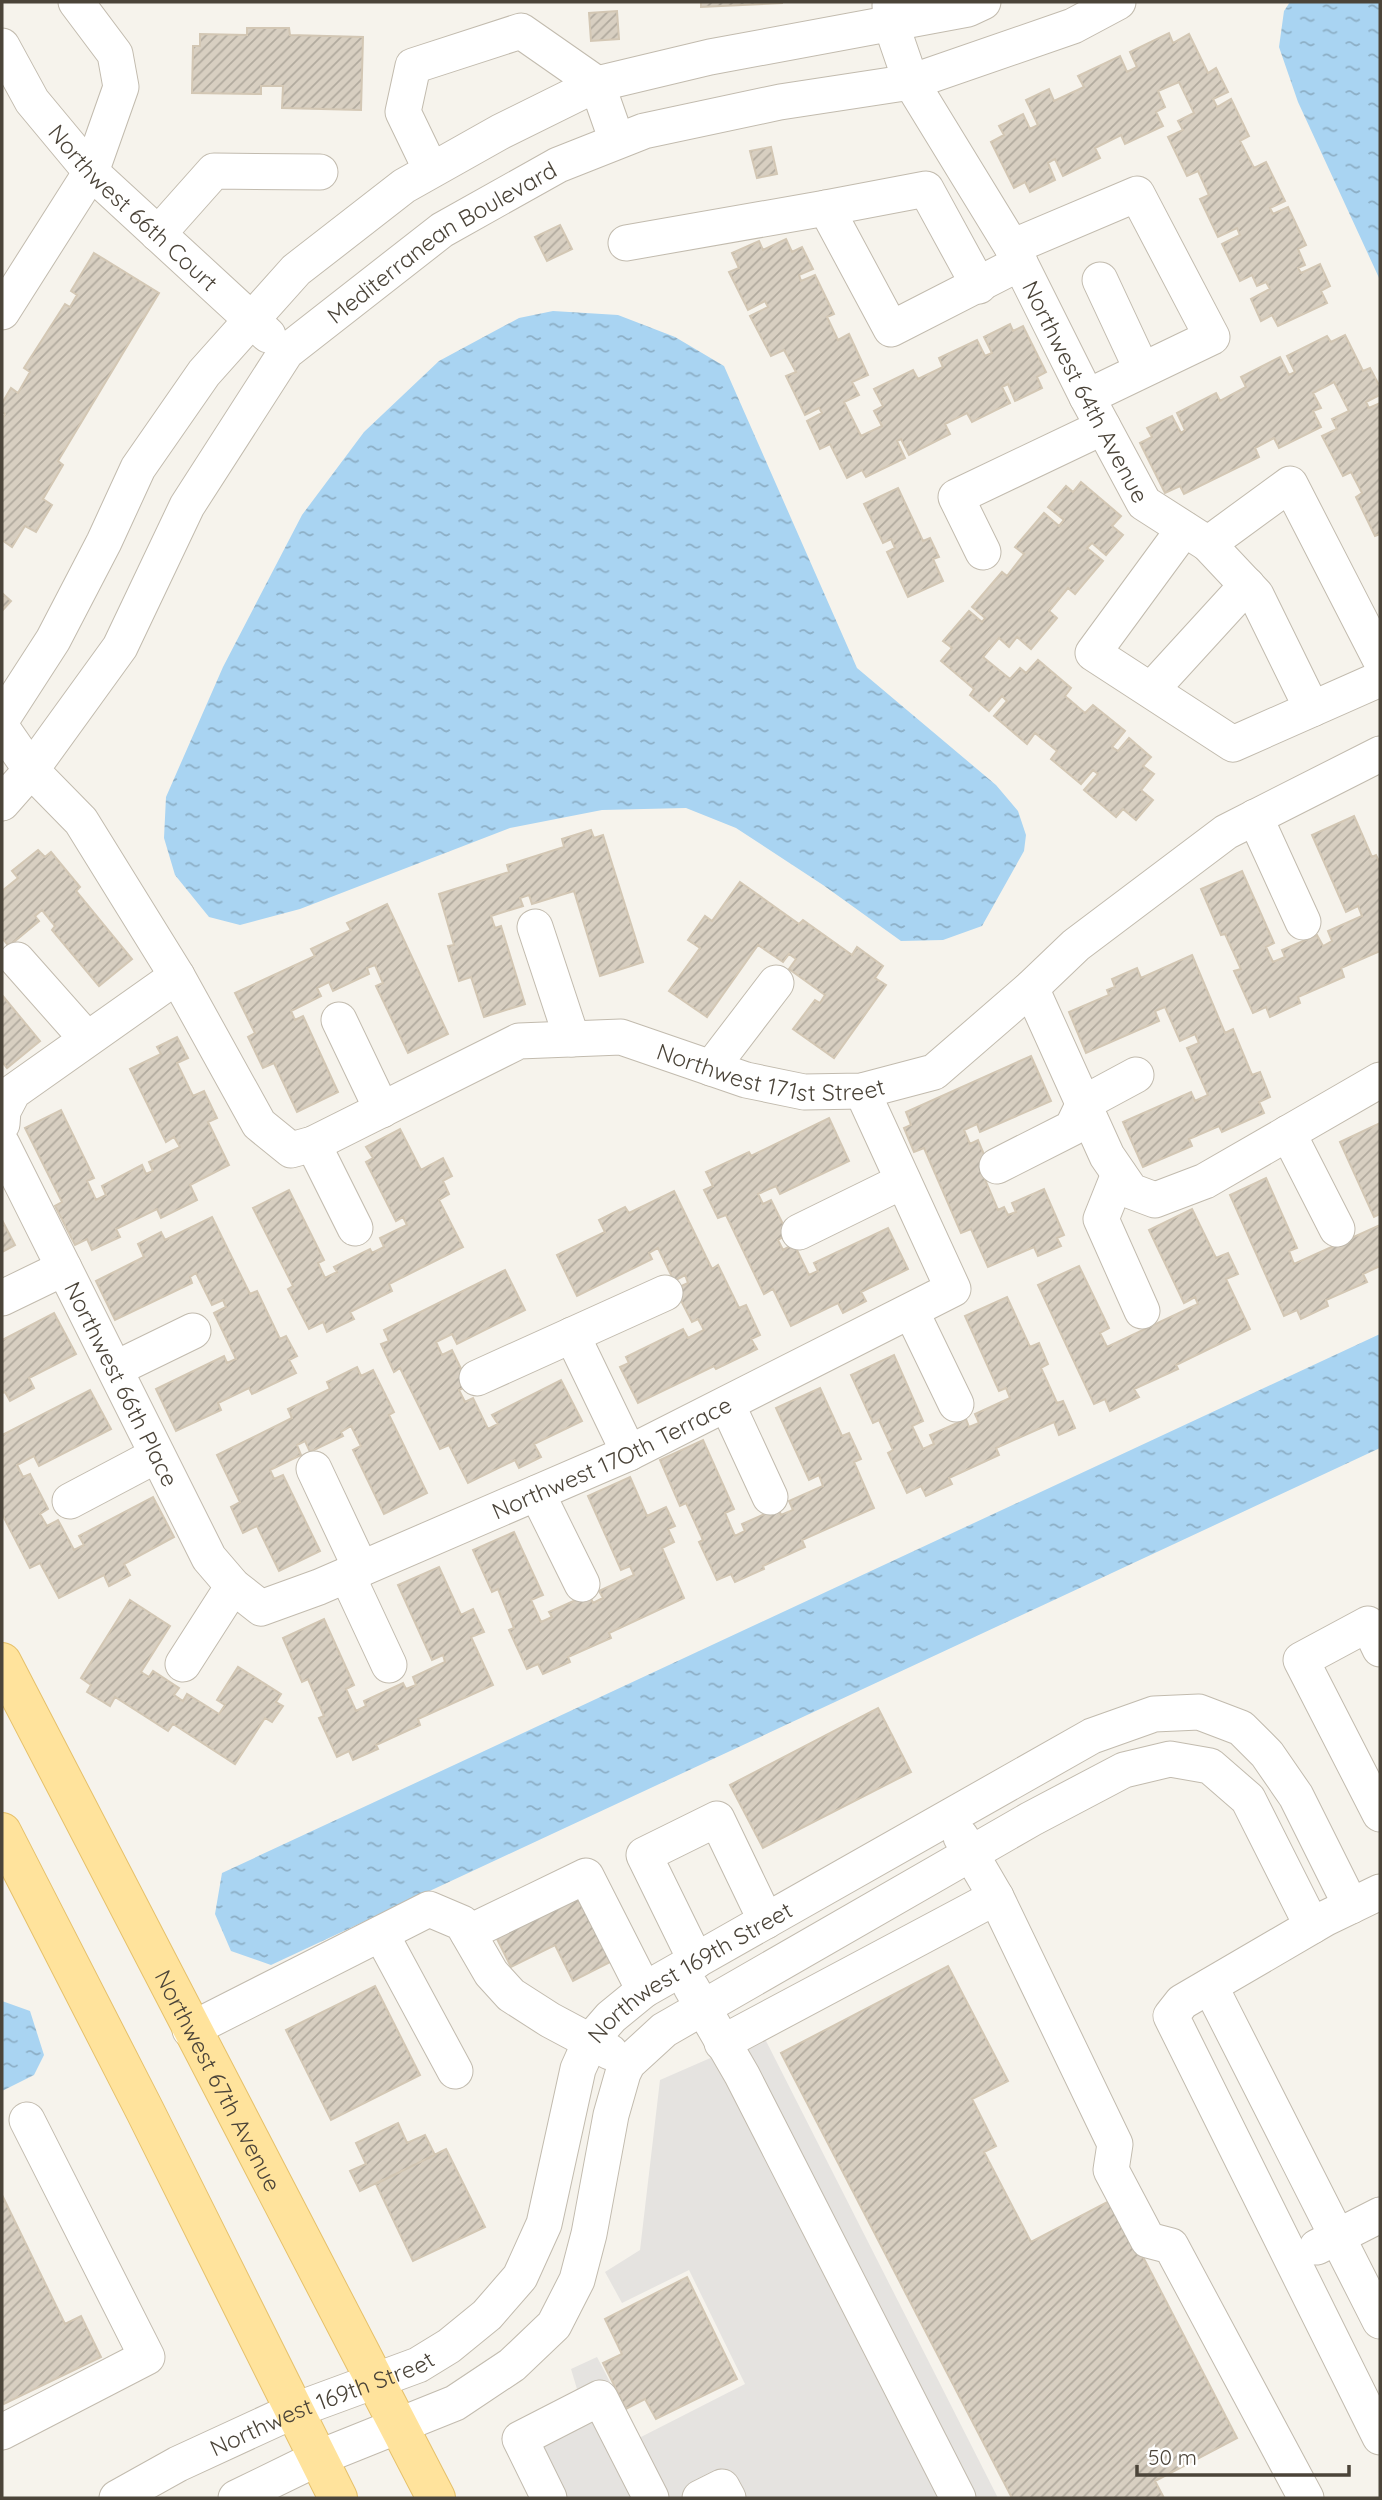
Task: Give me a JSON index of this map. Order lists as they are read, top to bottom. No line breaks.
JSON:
{"streets":{"main road":["Northwest 67th Avenue"],"street":["Northwest 66th Court","Mediterranean Boulevard","Northwest 64th Avenue","Northwest 171st Street","Northwest 66th Place","Northwest 17Oth Terrace","Northwest 169th Street"]},"crossings":[["Northwest 66th Court","Mediterranean Boulevard"],["Mediterranean Boulevard","Northwest 64th Avenue"],["Northwest 66th Place","Northwest 17Oth Terrace"],["Northwest 169th Street","Northwest 67th Avenue"]],"scale_bar":"50 m"}
